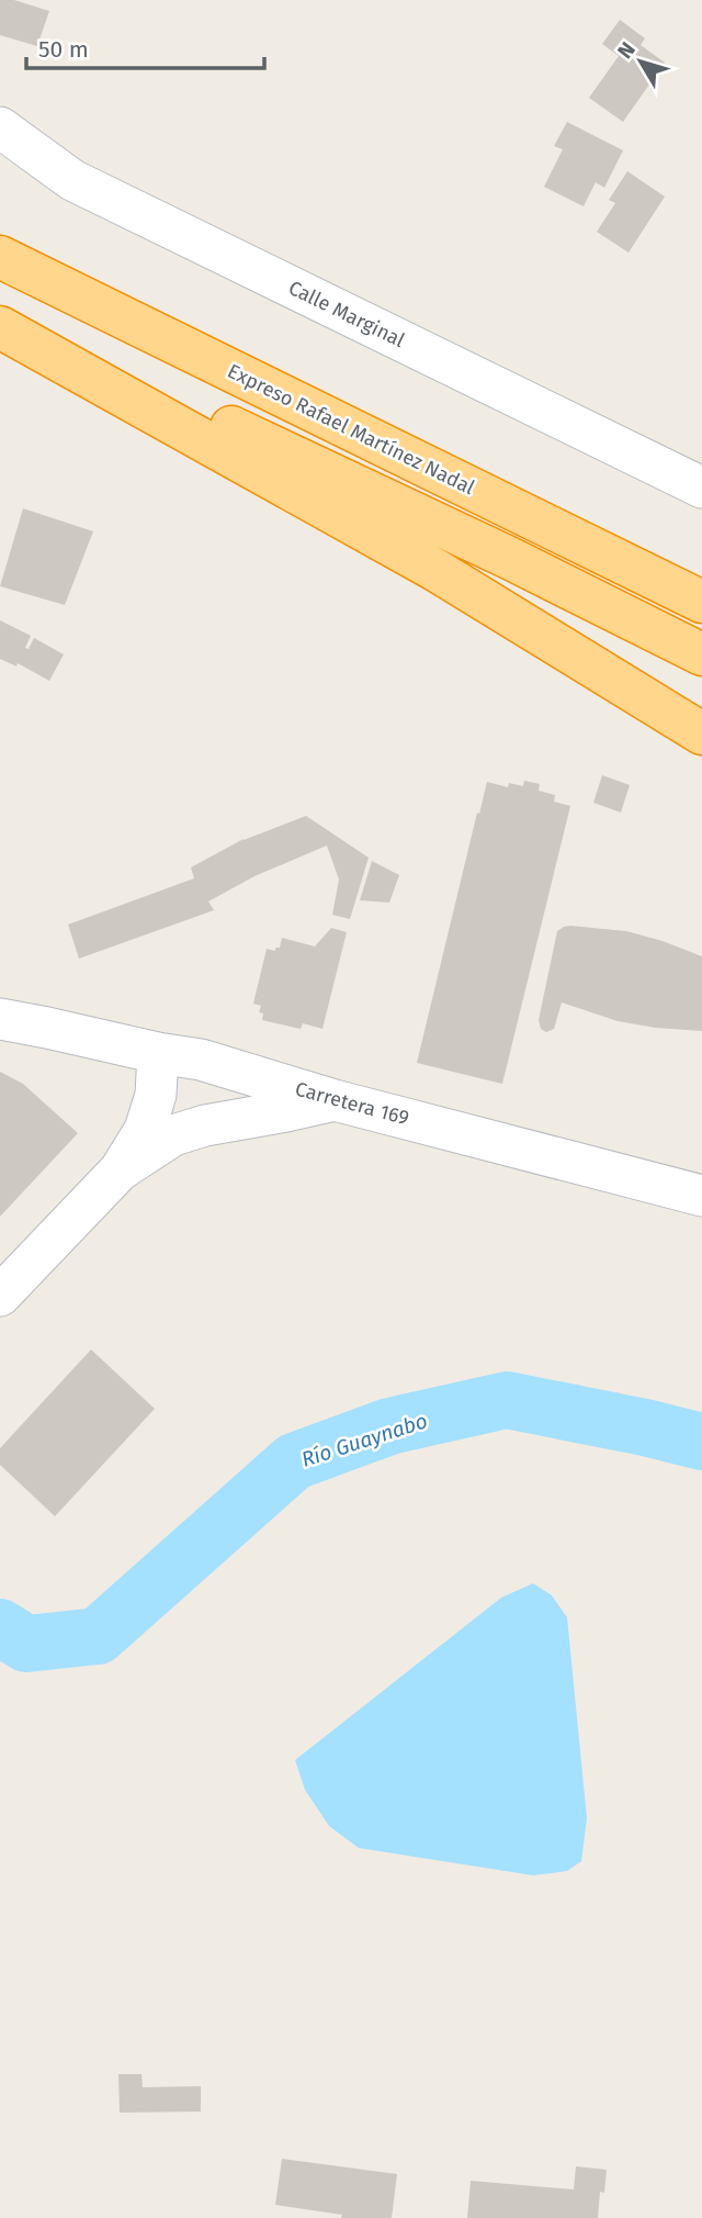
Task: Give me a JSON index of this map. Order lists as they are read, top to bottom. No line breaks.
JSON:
{"streets":{"highway":["Expreso Rafael Martínez Nadal"],"street":["Calle Marginal","Carretera 169"]},"water":["Río Guaynabo"],"scale_bar":"50 m","north":"top left"}
